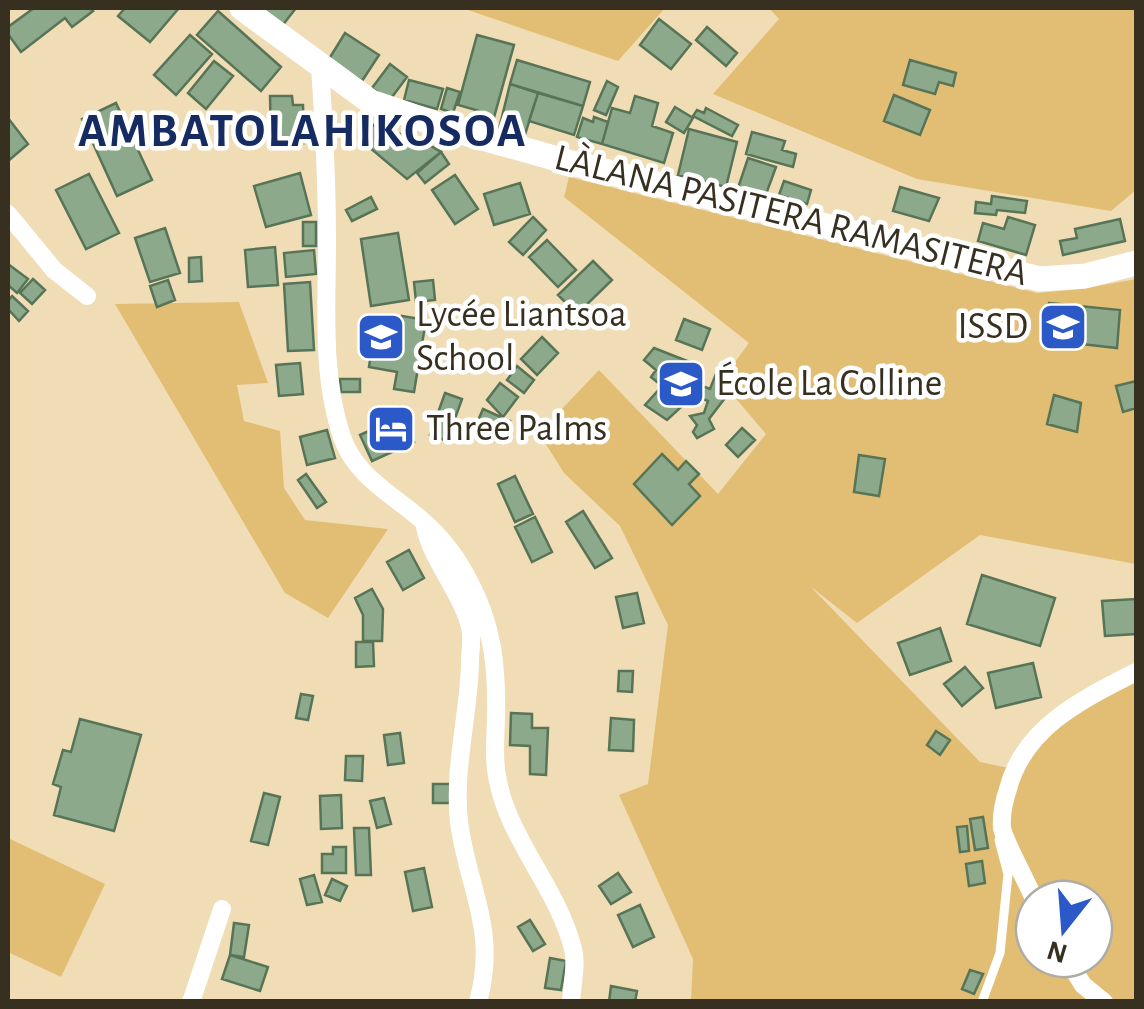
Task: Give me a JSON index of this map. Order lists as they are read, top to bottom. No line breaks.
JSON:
{"streets":{"street":["LÀLANA PASITERA RAMASITERA"]},"districts":["AMBATOLAHIKOSOA"],"places":{"school or university":["ISSD","Lycée Liantsoa School","École La Colline"],"hotel":["Three Palms"]},"north":"bottom"}
